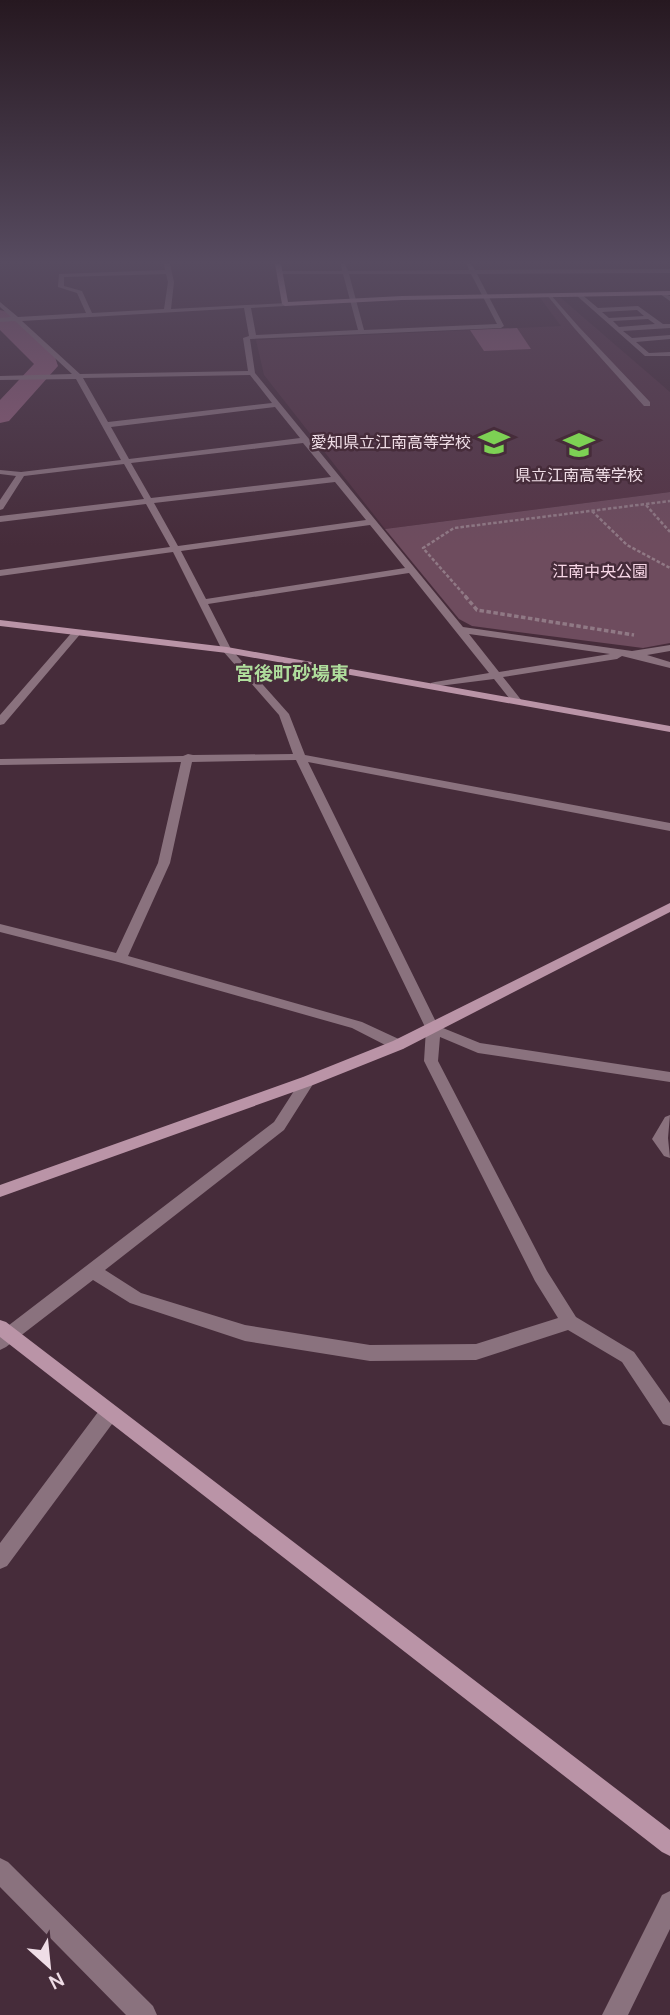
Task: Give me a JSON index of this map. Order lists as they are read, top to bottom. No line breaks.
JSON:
{"districts":["宮後町砂場東"],"parks":["江南中央公園"],"places":{"school or university":["愛知県立江南高等学校","県立江南高等学校"]},"north":"bottom right"}
